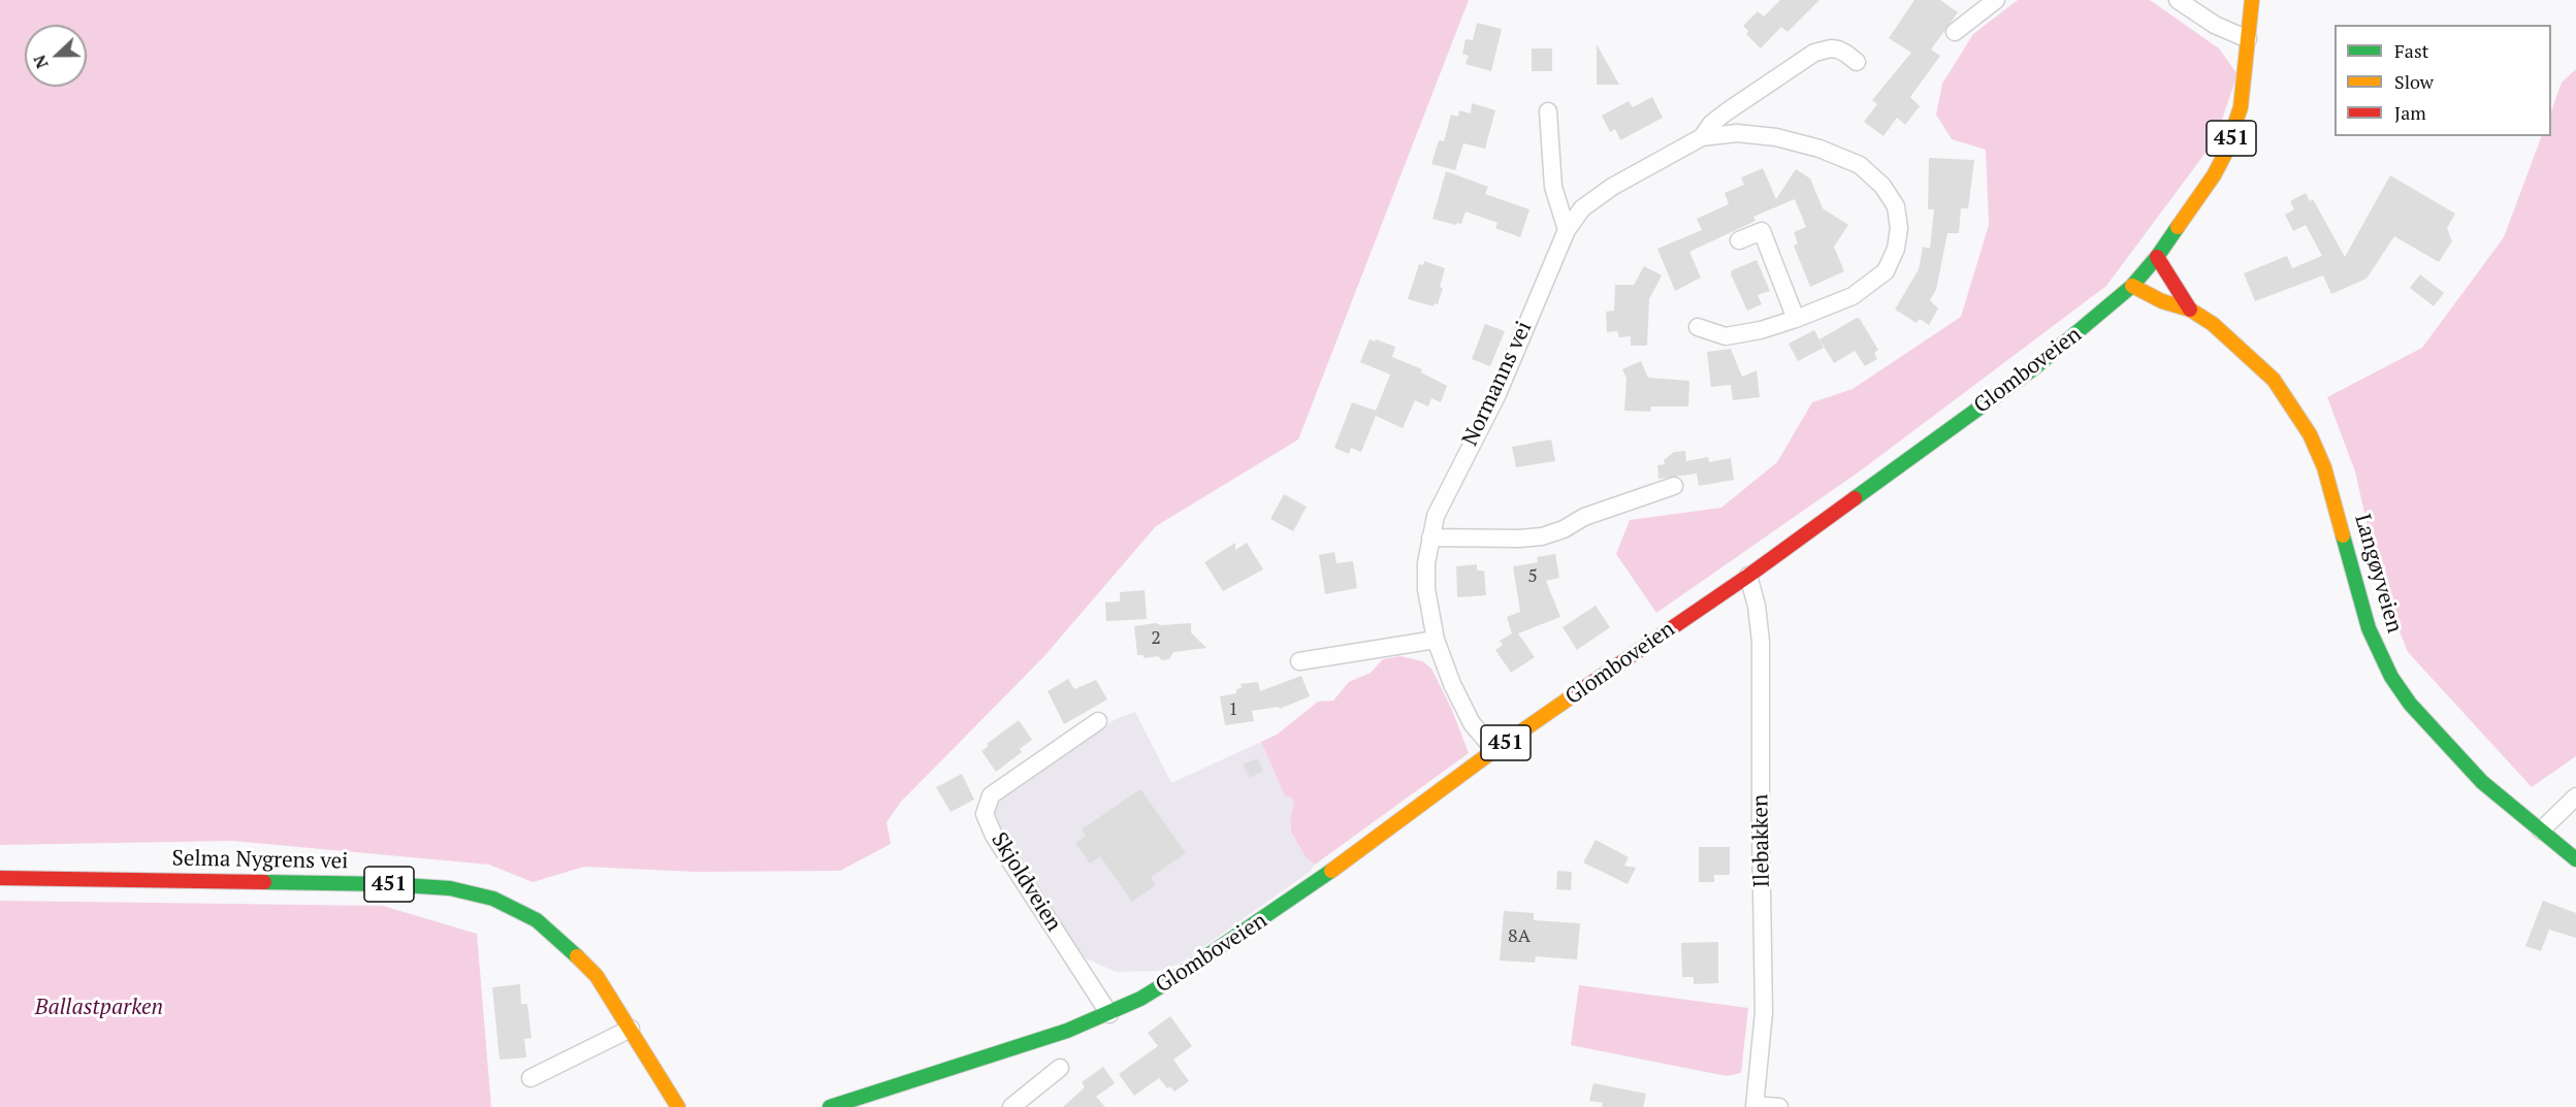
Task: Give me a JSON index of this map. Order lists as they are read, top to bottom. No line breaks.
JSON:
{"streets":{"main road":["451","Glomboveien","Langøyveien","Selma Nygrens vei"],"street":["Normanns vei","Ilebakken","Skjoldveien"]},"crossings":[["Glomboveien","Normanns vei"],["Glomboveien","Langøyveien"],["Glomboveien","Ilebakken"],["Glomboveien","Skjoldveien"]],"parks":["Ballastparken"],"house_numbers":["5","2","1","8A"],"legend":["Fast","Slow","Jam"],"north":"left"}
